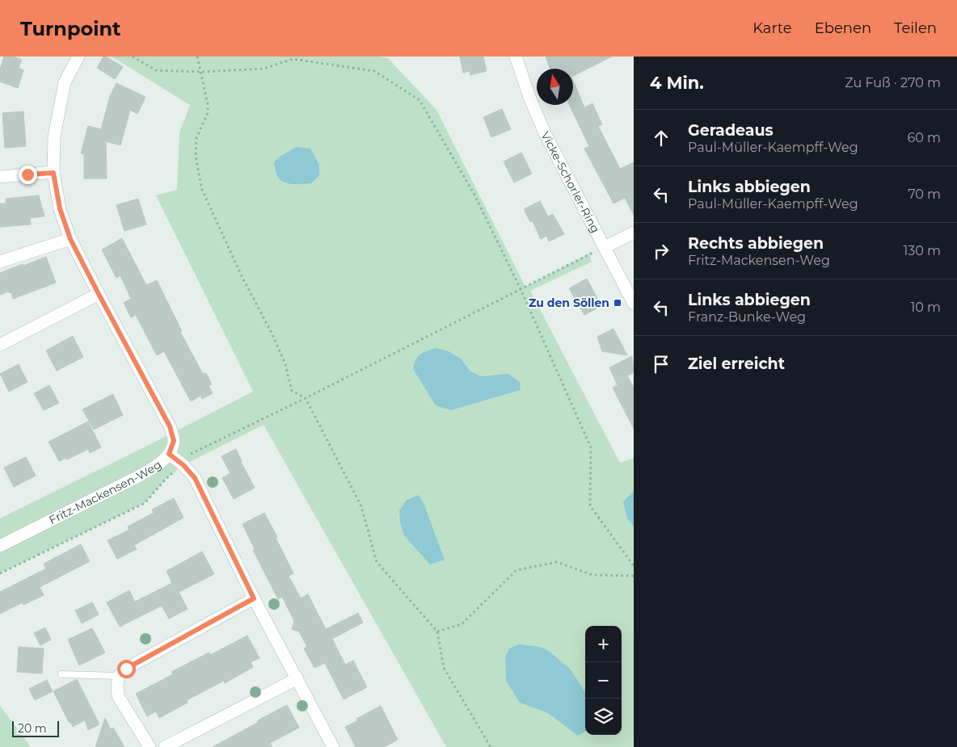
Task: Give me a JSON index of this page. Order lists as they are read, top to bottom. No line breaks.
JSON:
{"streets":{"street":["Vicke-Schorler-Ring","Fritz-Mackensen-Weg"]},"places":{"transit":["Zu den Söllen"]},"scale_bar":"20 m","north":"top","page":{"header":"Turnpoint","nav":["Karte","Ebenen","Teilen"],"heading":["4 Min.","Zu Fuß · 270 m"],"list":[["Geradeaus","Paul-Müller-Kaempff-Weg","60 m"],["Links abbiegen","Paul-Müller-Kaempff-Weg","70 m"],["Rechts abbiegen","Fritz-Mackensen-Weg","130 m"],["Links abbiegen","Franz-Bunke-Weg","10 m"],"Ziel erreicht"],"map_buttons":["+","−"],"scale":"20 m"}}
